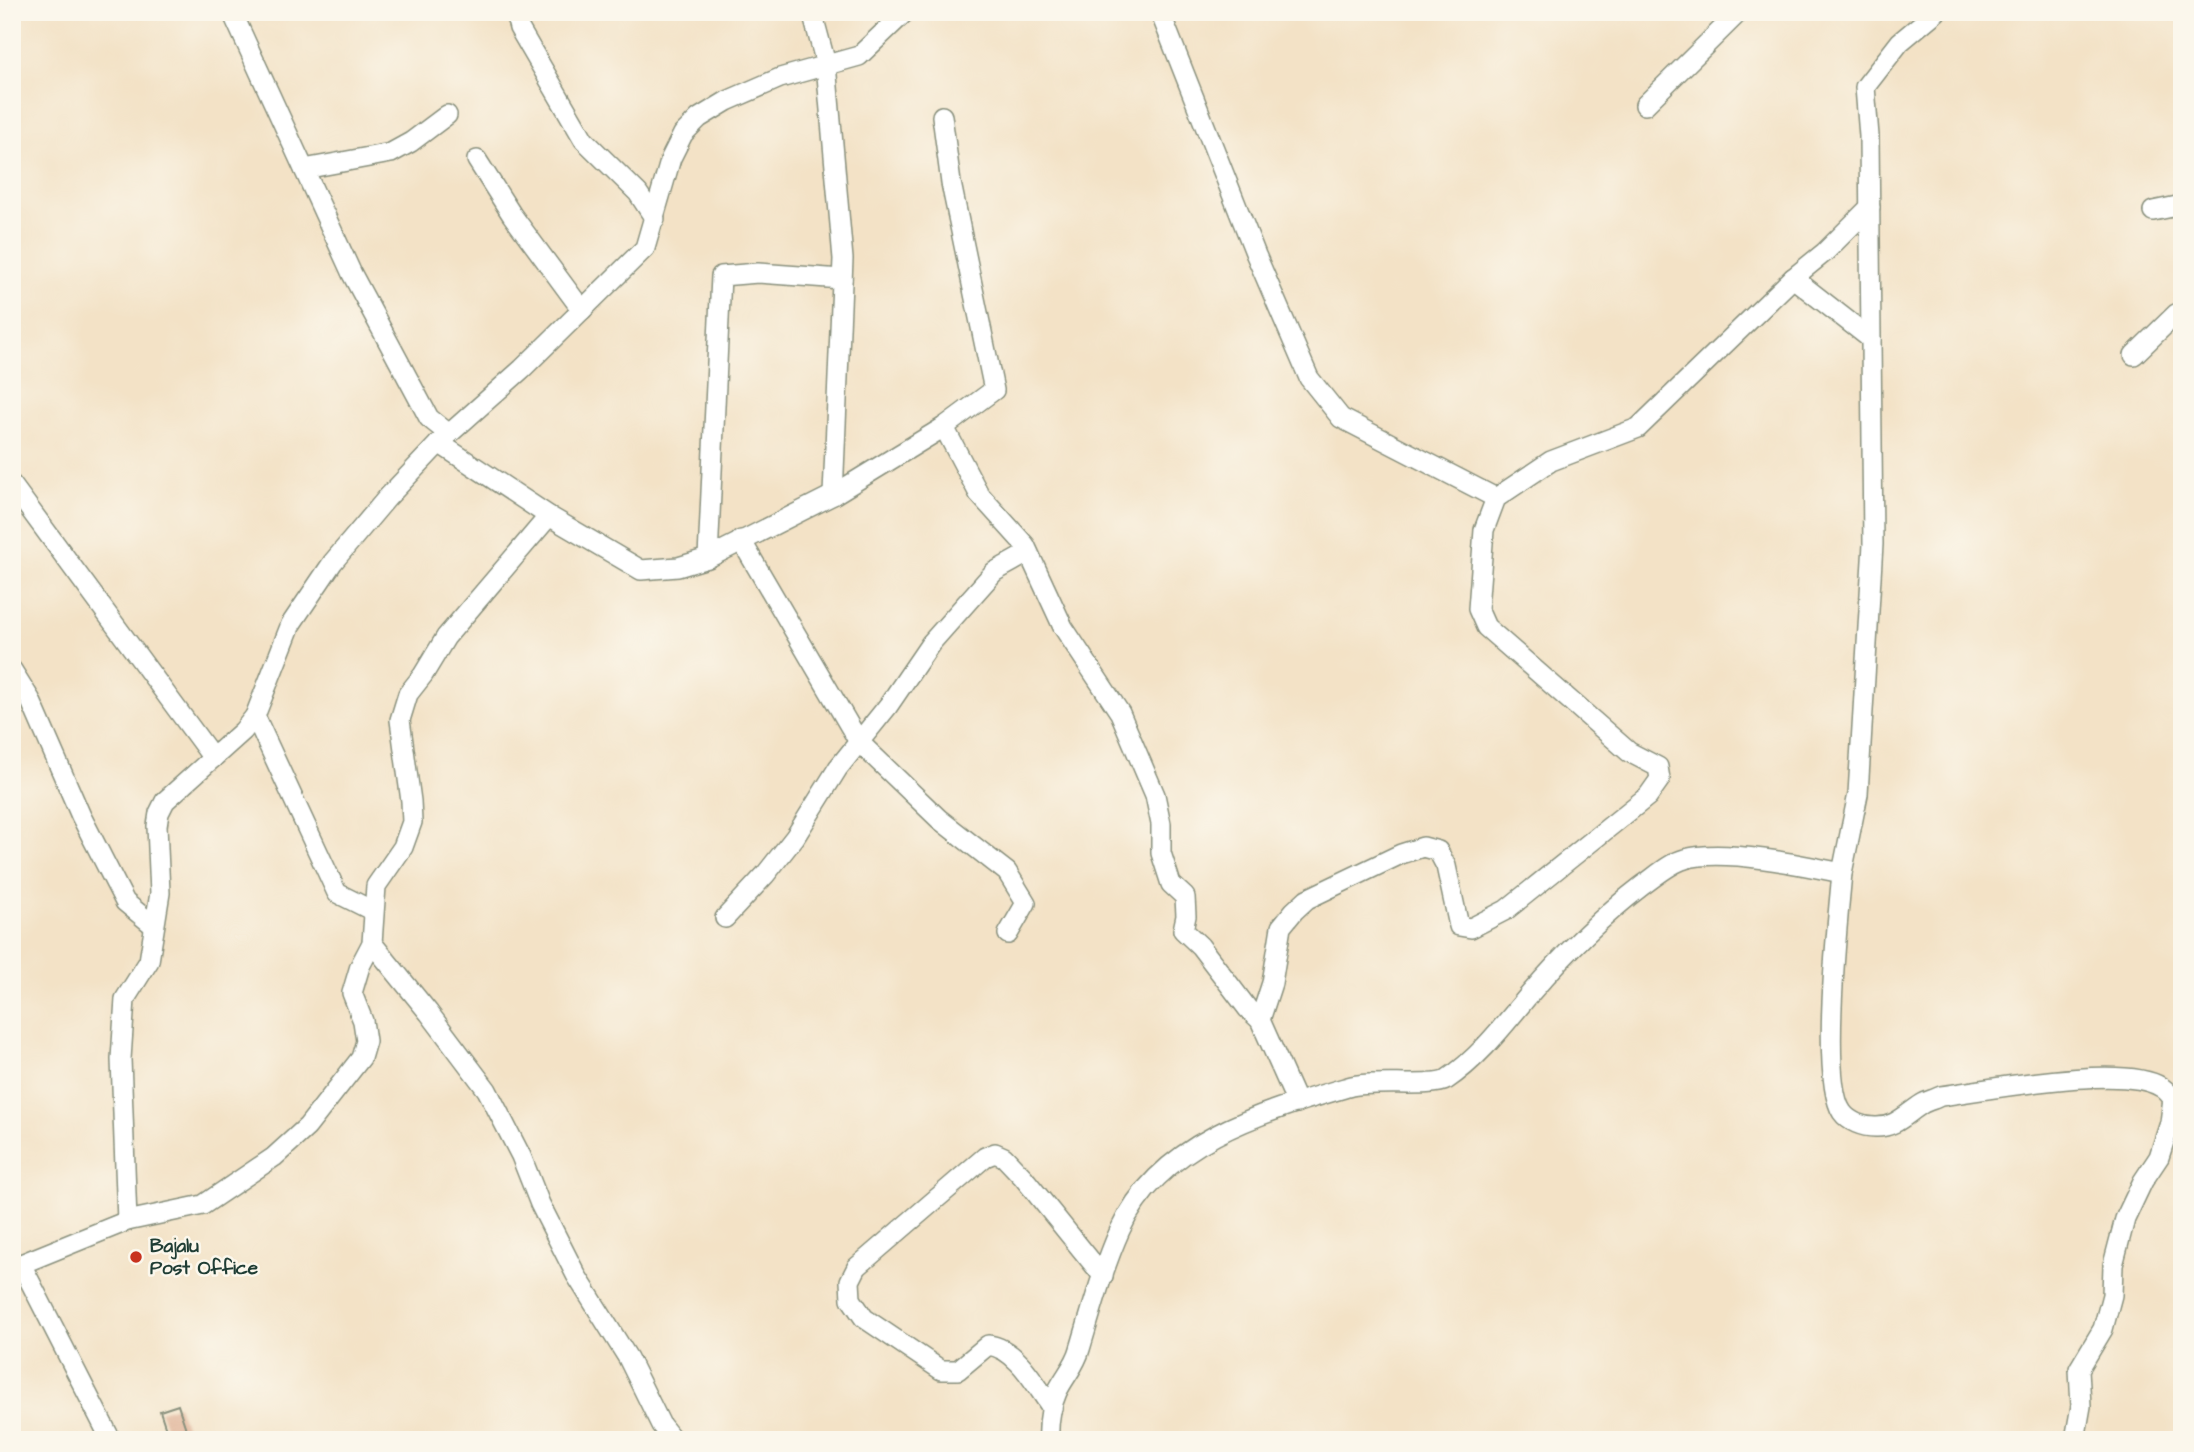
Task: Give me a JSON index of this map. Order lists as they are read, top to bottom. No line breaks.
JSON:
{"places":["Bajalu Post Office"]}
